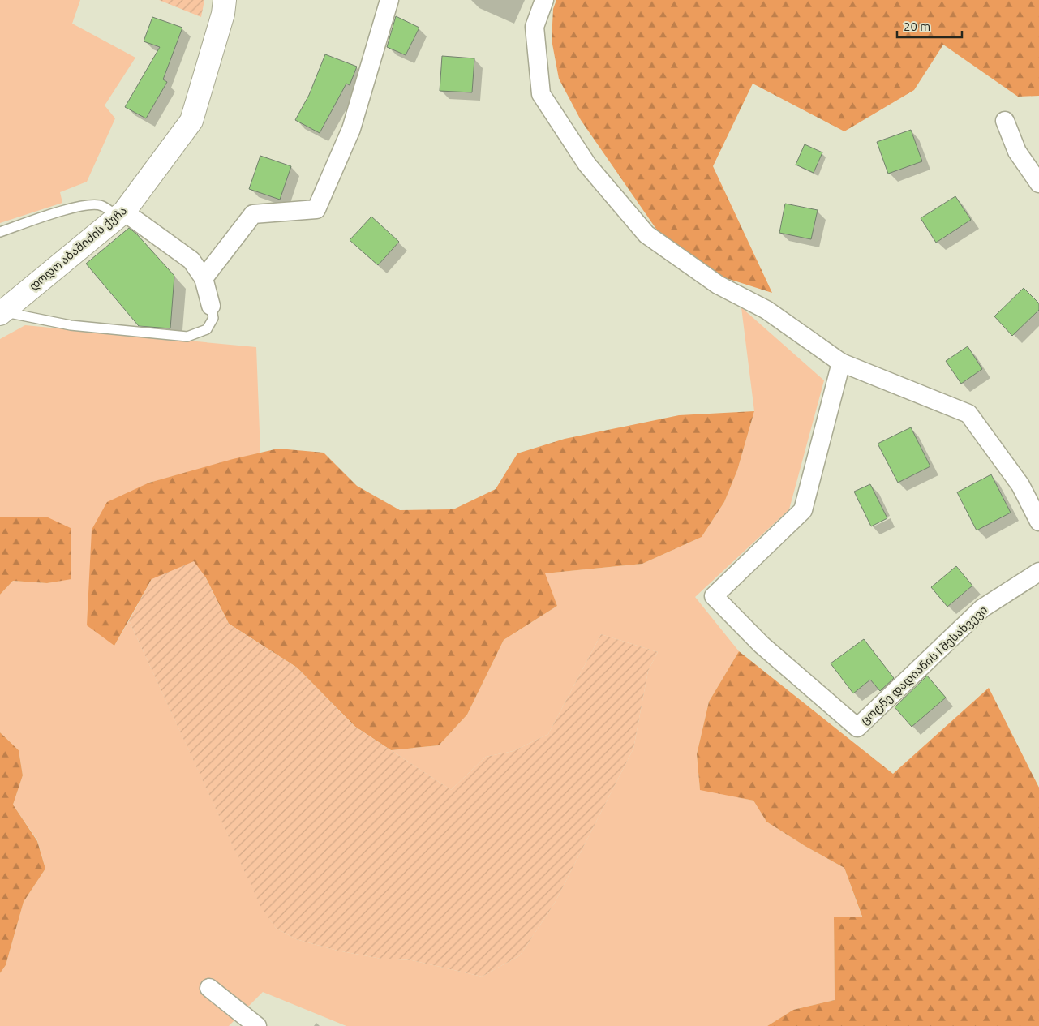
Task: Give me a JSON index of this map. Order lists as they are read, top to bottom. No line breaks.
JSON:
{"streets":{"street":["დოდო აბაშიძის ქუჩა","ცოტნე დადიანის I შესახვევი"]},"scale_bar":"20 m"}
